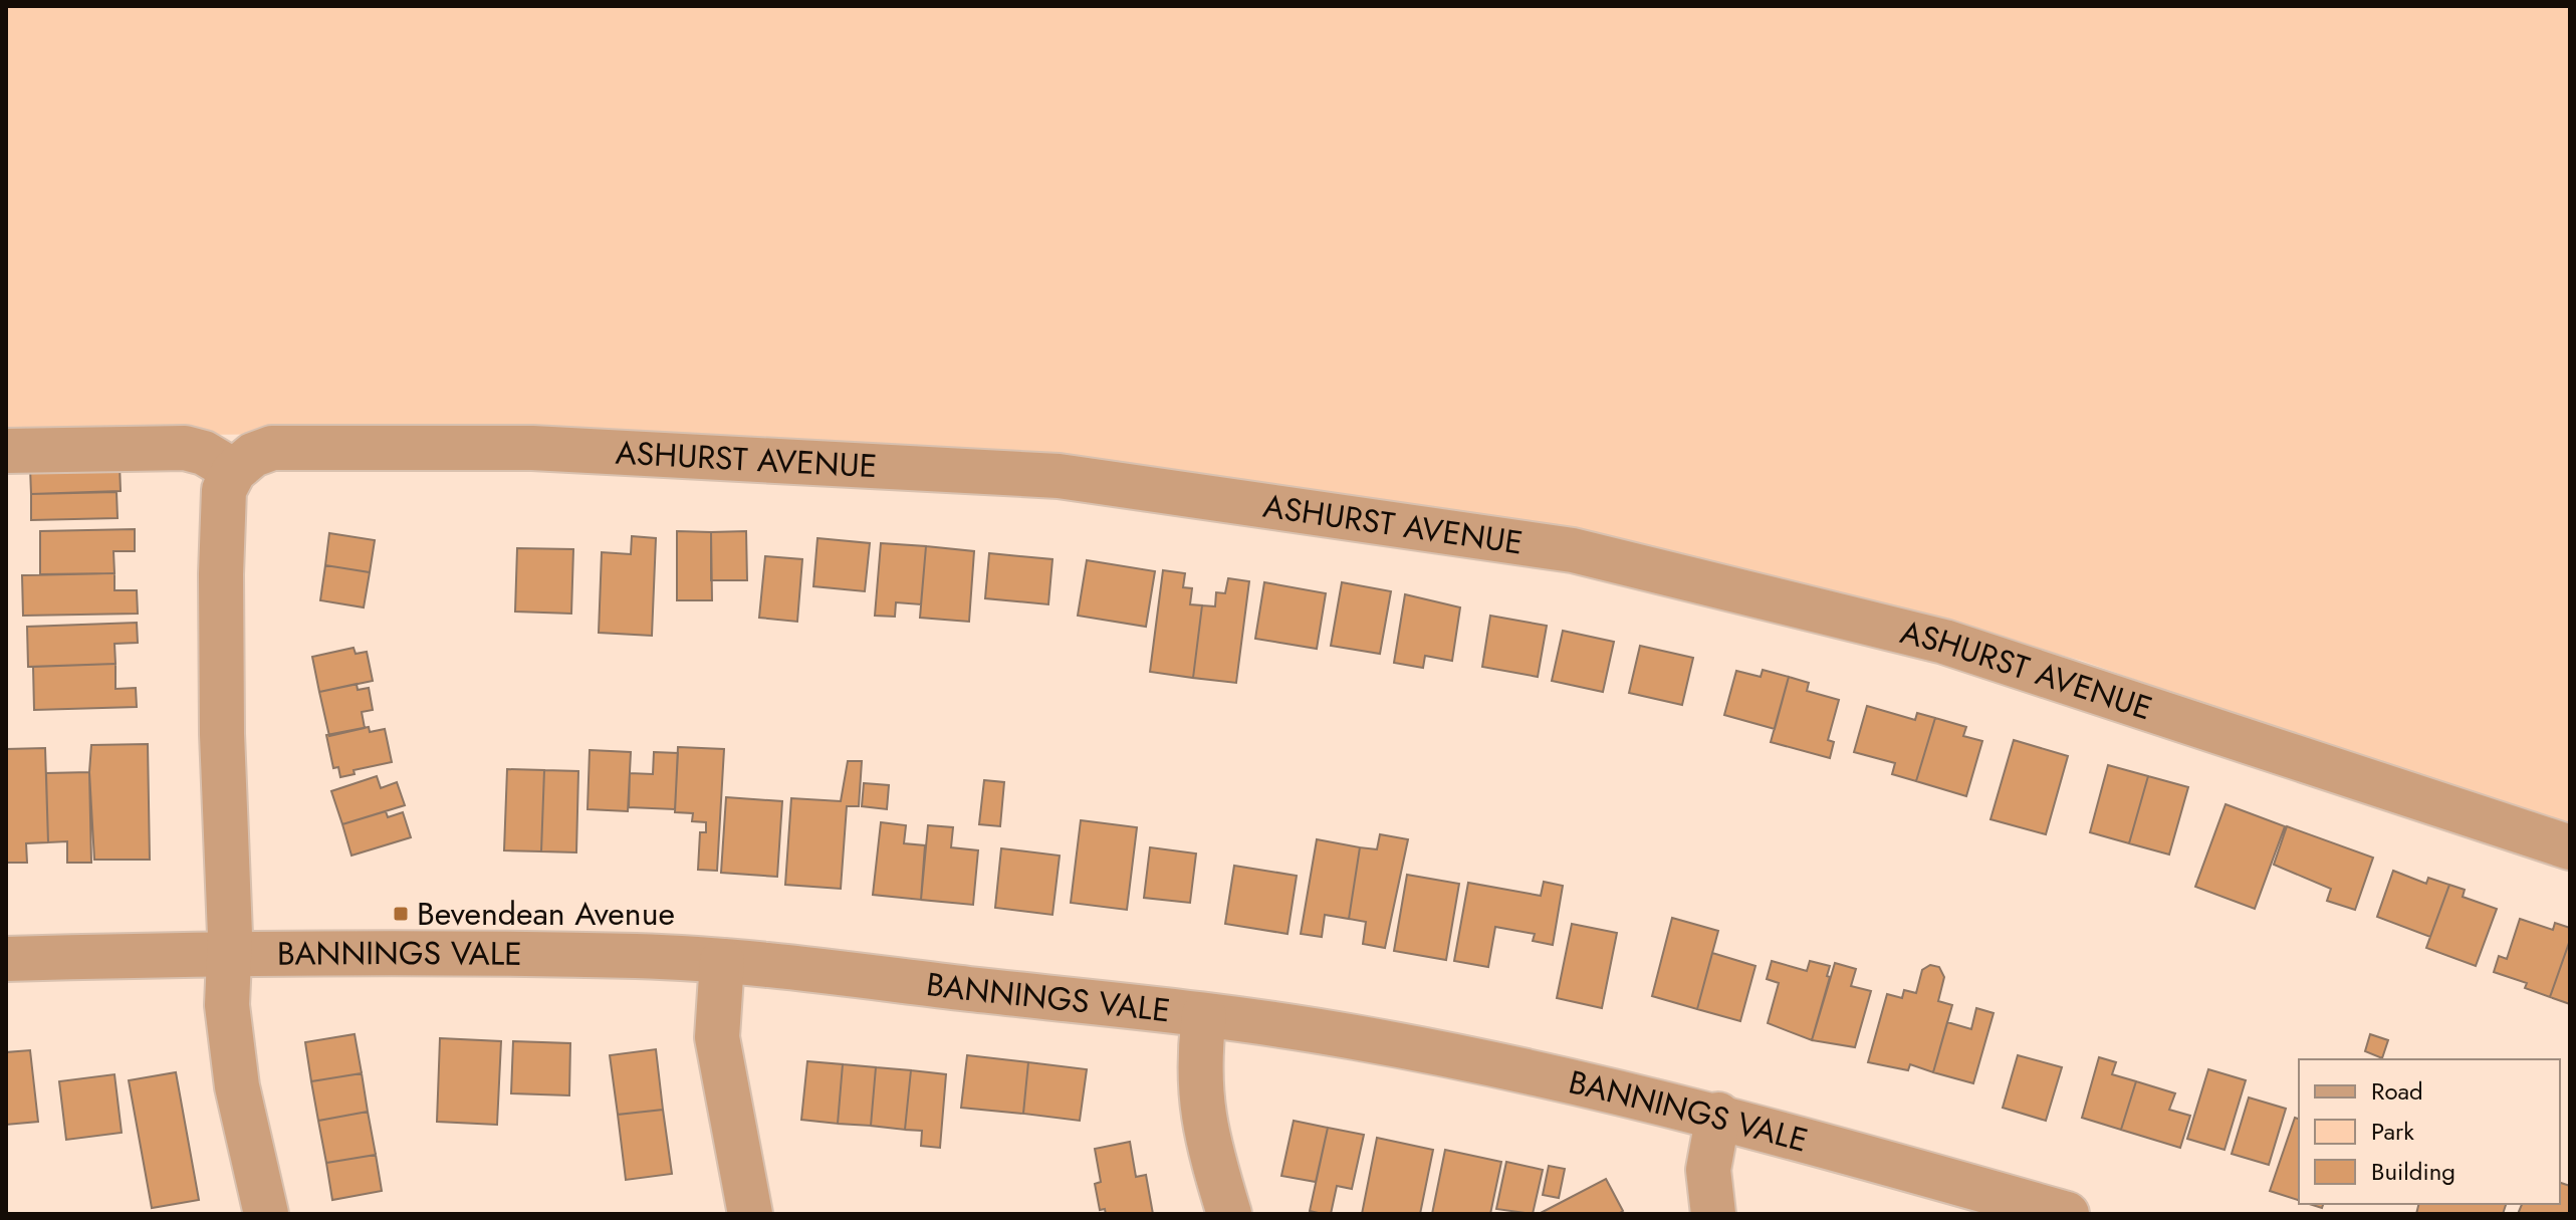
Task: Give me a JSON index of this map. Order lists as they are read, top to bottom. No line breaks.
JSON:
{"streets":{"street":["ASHURST AVENUE","BANNINGS VALE"]},"places":{"transit":["Bevendean Avenue"]},"legend":["Road","Park","Building"]}
